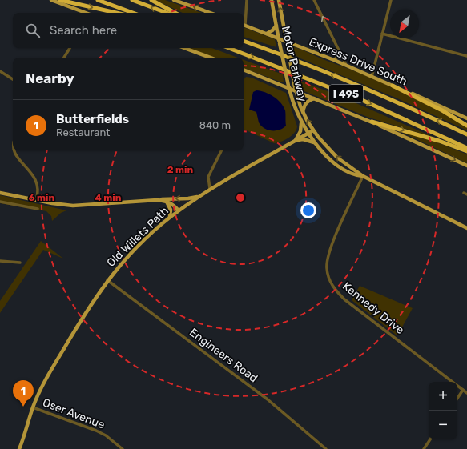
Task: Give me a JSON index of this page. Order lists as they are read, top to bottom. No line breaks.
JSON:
{"streets":{"highway":["I 495"],"main road":["Express Drive South","Motor Parkway","Old Willets Path"],"street":["Kennedy Drive","Engineers Road","Oser Avenue"]},"crossings":[["Express Drive South","Motor Parkway"],["Motor Parkway","Old Willets Path"],["Motor Parkway","Kennedy Drive"],["Old Willets Path","Engineers Road"],["Old Willets Path","Oser Avenue"]],"north":"bottom left","page":{"search":"Search here","heading":"Nearby","list":[{"mark":"1","name":"Butterfields","note":"Restaurant","value":"840 m"}],"pins":"1","map_buttons":["+","−"]},"rings":["2 min","6 min","4 min"]}
